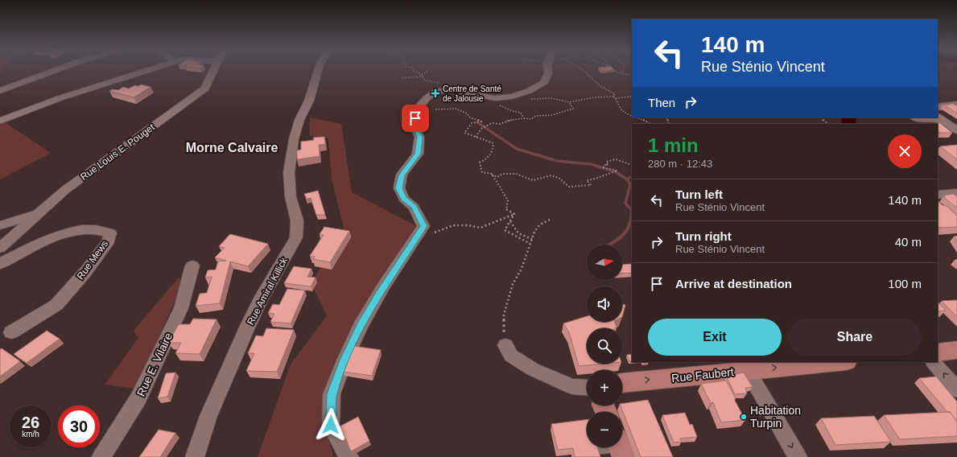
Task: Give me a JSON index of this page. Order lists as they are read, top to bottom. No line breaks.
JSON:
{"streets":{"main road":["Rue Faubert"],"street":["Rue Louis E. Pouget","Rue Mews","Rue Amiral Killick","Rue E. Vilaire"]},"one_way":["Rue Faubert"],"districts":["Morne Calvaire"],"places":{"health":["Centre de Santé de Jalousie"],"other":["Habitation Turpin"]},"north":"right","page":{"turn":["140 m","Rue Sténio Vincent"],"then":"Then","heading":["1 min","280 m · 12:43"],"list":[{"name":"Turn left","note":"Rue Sténio Vincent","value":"140 m"},{"name":"Turn right","note":"Rue Sténio Vincent","value":"40 m"},{"name":"Arrive at destination","value":"100 m"}],"map_buttons":["+","−"],"buttons":["Exit","Share"],"speed":"26 km/h","limit":"30"}}
